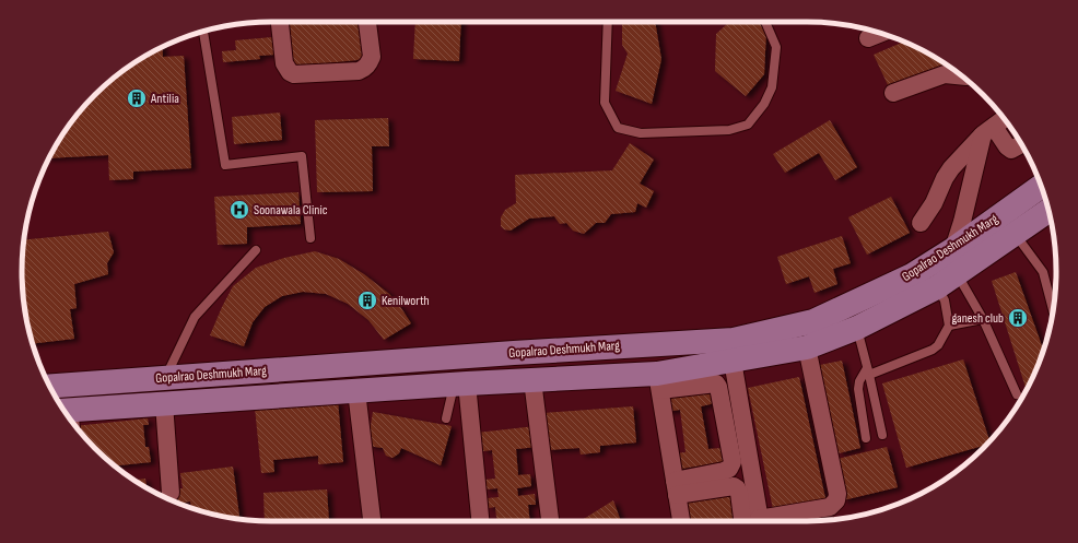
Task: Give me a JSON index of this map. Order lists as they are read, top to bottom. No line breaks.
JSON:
{"streets":{"main road":["Gopalrao Deshmukh Marg"]},"places":{"building":["Antilia","Kenilworth","ganesh club"],"hospital":["Soonawala Clinic"]}}
